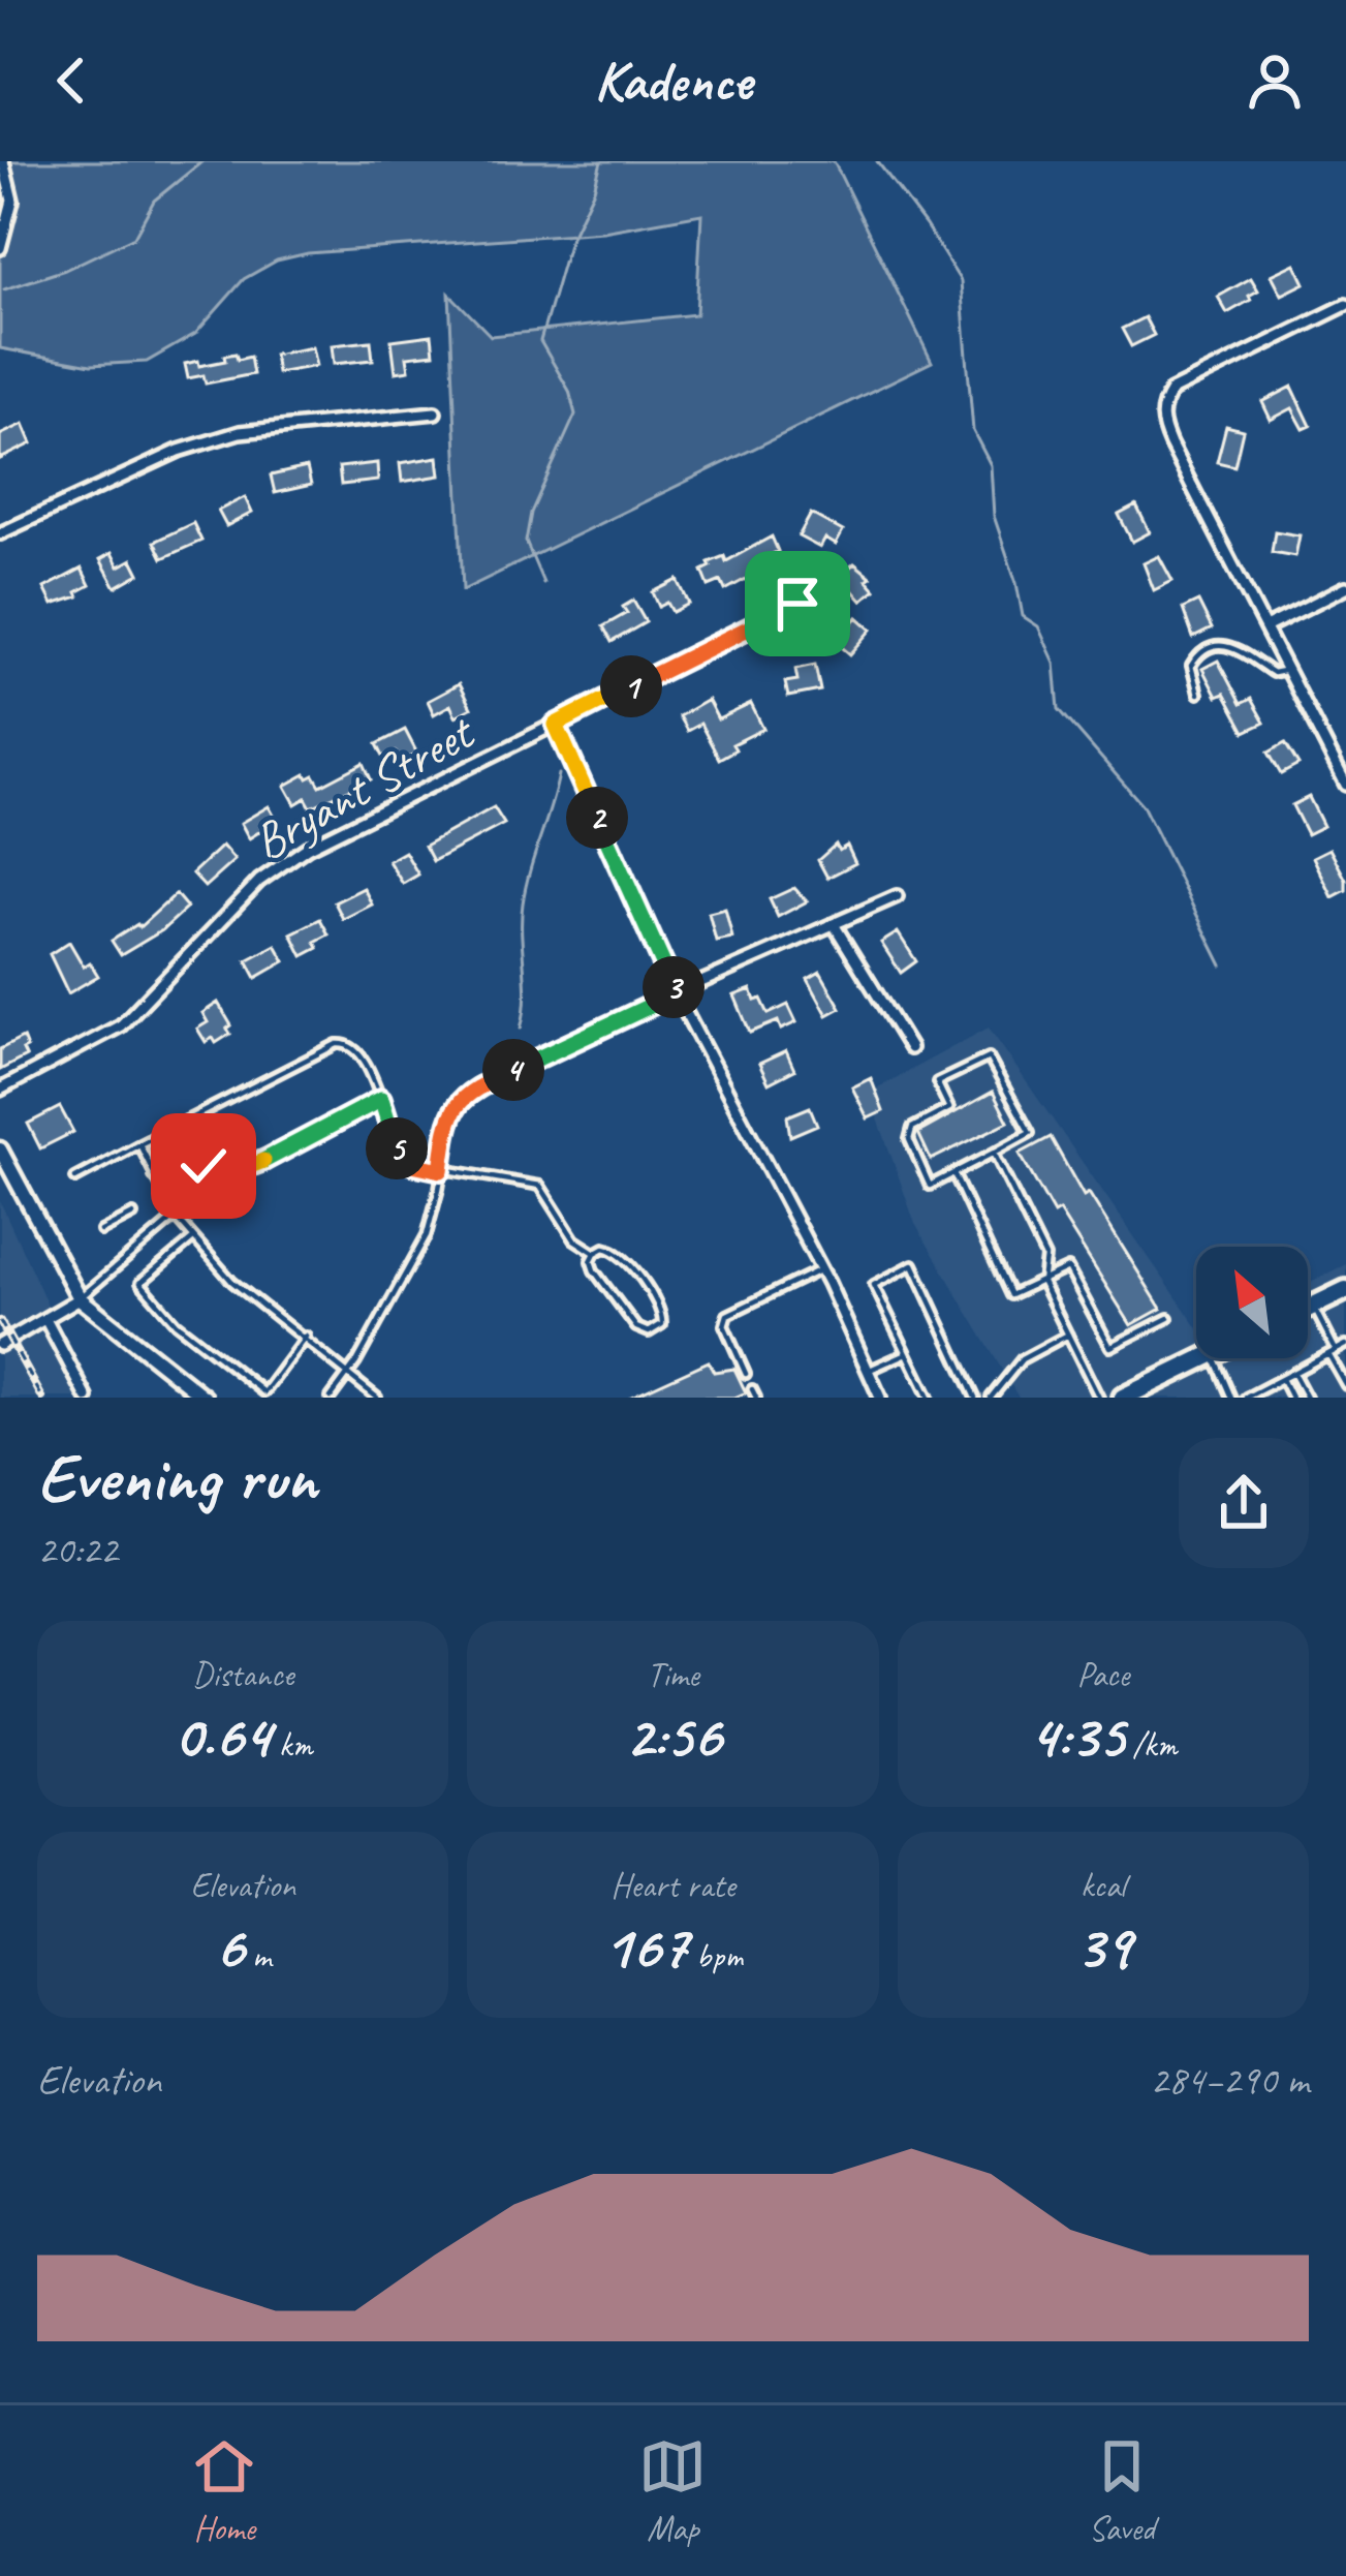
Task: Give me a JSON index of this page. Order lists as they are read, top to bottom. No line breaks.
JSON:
{"streets":{"street":["Bryant Street"]},"north":"top left","page":{"header":"Kadence","pins":["1","2","3","4","5"],"heading":["Evening run","20:22"],"stats":[["Distance","0.64 km"],["Time","2:56"],["Pace","4:35 /km"],["Elevation","6 m"],["Heart rate","167 bpm"],["kcal","39"]],"chart":["Elevation","284–290 m"],"tabs":["Home","Map","Saved"]}}
